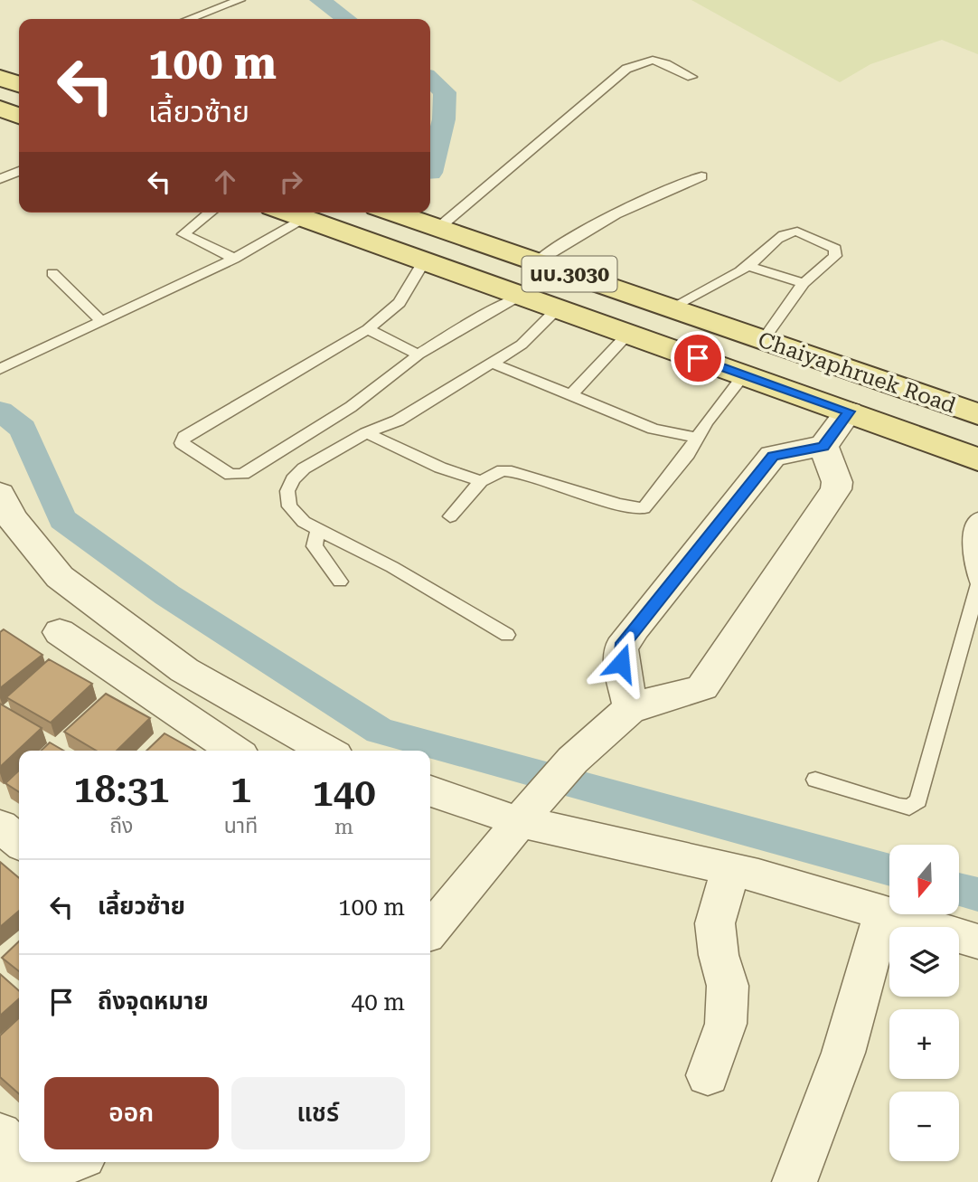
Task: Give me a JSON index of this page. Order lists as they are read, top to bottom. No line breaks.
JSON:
{"streets":{"main road":["นบ.3030","Chaiyaphruek Road"]},"north":"bottom","page":{"turn":["100 m","เลี้ยวซ้าย"],"eta":["18:31","ถึง","1","นาที","140","m"],"map_buttons":["+","−"],"list":[{"name":"เลี้ยวซ้าย","value":"100 m"},{"name":"ถึงจุดหมาย","value":"40 m"}],"buttons":["ออก","แชร์"]}}
